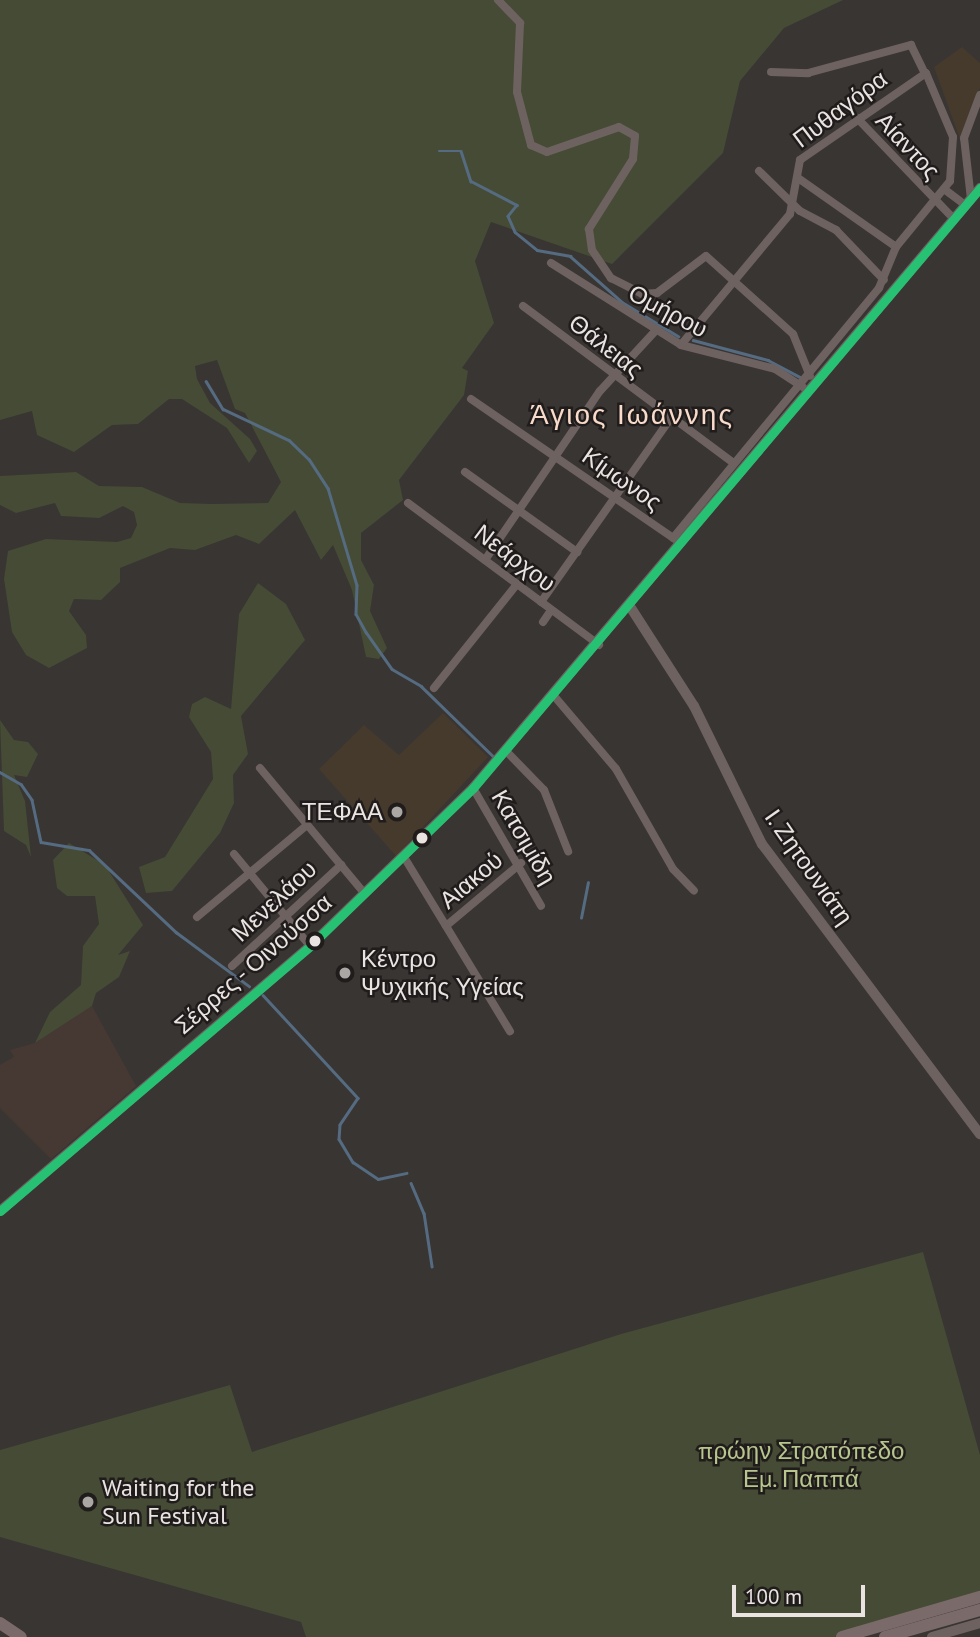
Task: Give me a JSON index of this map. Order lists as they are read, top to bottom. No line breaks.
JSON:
{"streets":{"street":["Πυθαγόρα","Αίαντος","Ομήρου","Θάλειας","Κίμωνος","Νεάρχου","Κατσιμίδη","Ι. Ζητουνιάτη","Αιακού","Μενελάου","Σέρρες - Οινούσσα"]},"crossings":[["Πυθαγόρα","Αίαντος"],["Αίαντος","Σέρρες - Οινούσσα"],["Ομήρου","Σέρρες - Οινούσσα"],["Κίμωνος","Σέρρες - Οινούσσα"],["Νεάρχου","Σέρρες - Οινούσσα"],["Κατσιμίδη","Αιακού"],["Κατσιμίδη","Σέρρες - Οινούσσα"],["Ι. Ζητουνιάτη","Σέρρες - Οινούσσα"]],"districts":["Άγιος Ιωάννης"],"parks":["πρώην Στρατόπεδο Εμ. Παππά"],"places":["ΤΕΦΑΑ","Κέντρο Ψυχικής Υγείας","Waiting for the Sun Festival"],"scale_bar":"100 m"}
